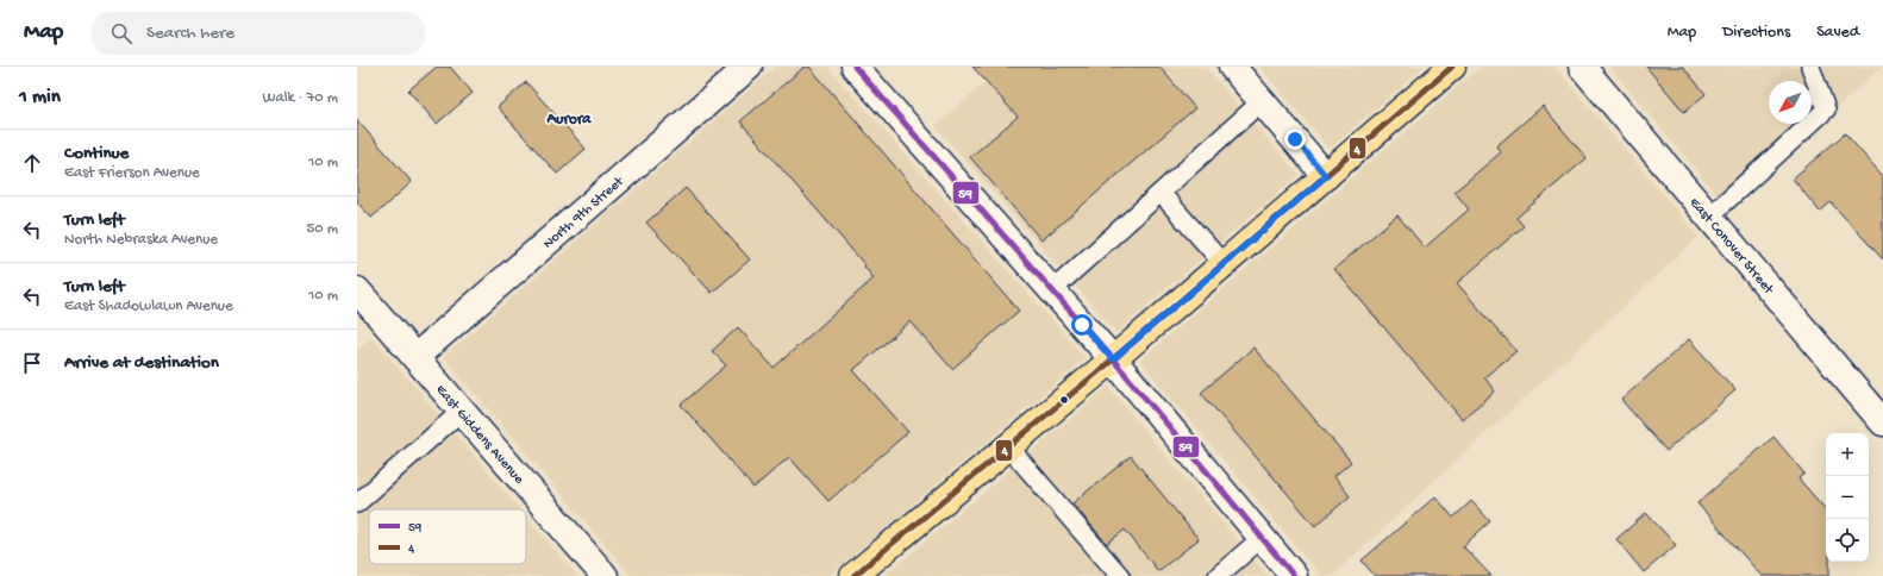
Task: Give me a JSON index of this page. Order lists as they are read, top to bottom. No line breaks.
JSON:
{"streets":{"street":["North 9th Street","East Conover Street","East Giddens Avenue"]},"crossings":[["North 9th Street","East Giddens Avenue"]],"districts":["Aurora"],"lines":["transit line 59","transit line 4"],"legend":["59","4"],"north":"bottom left","page":{"header":"Map","search":"Search here","nav":["Map","Directions","Saved"],"heading":["1 min","Walk · 70 m"],"list":[["Continue","East Frierson Avenue","10 m"],["Turn left","North Nebraska Avenue","50 m"],["Turn left","East Shadowlawn Avenue","10 m"],"Arrive at destination"],"map_buttons":["+","−"]}}
